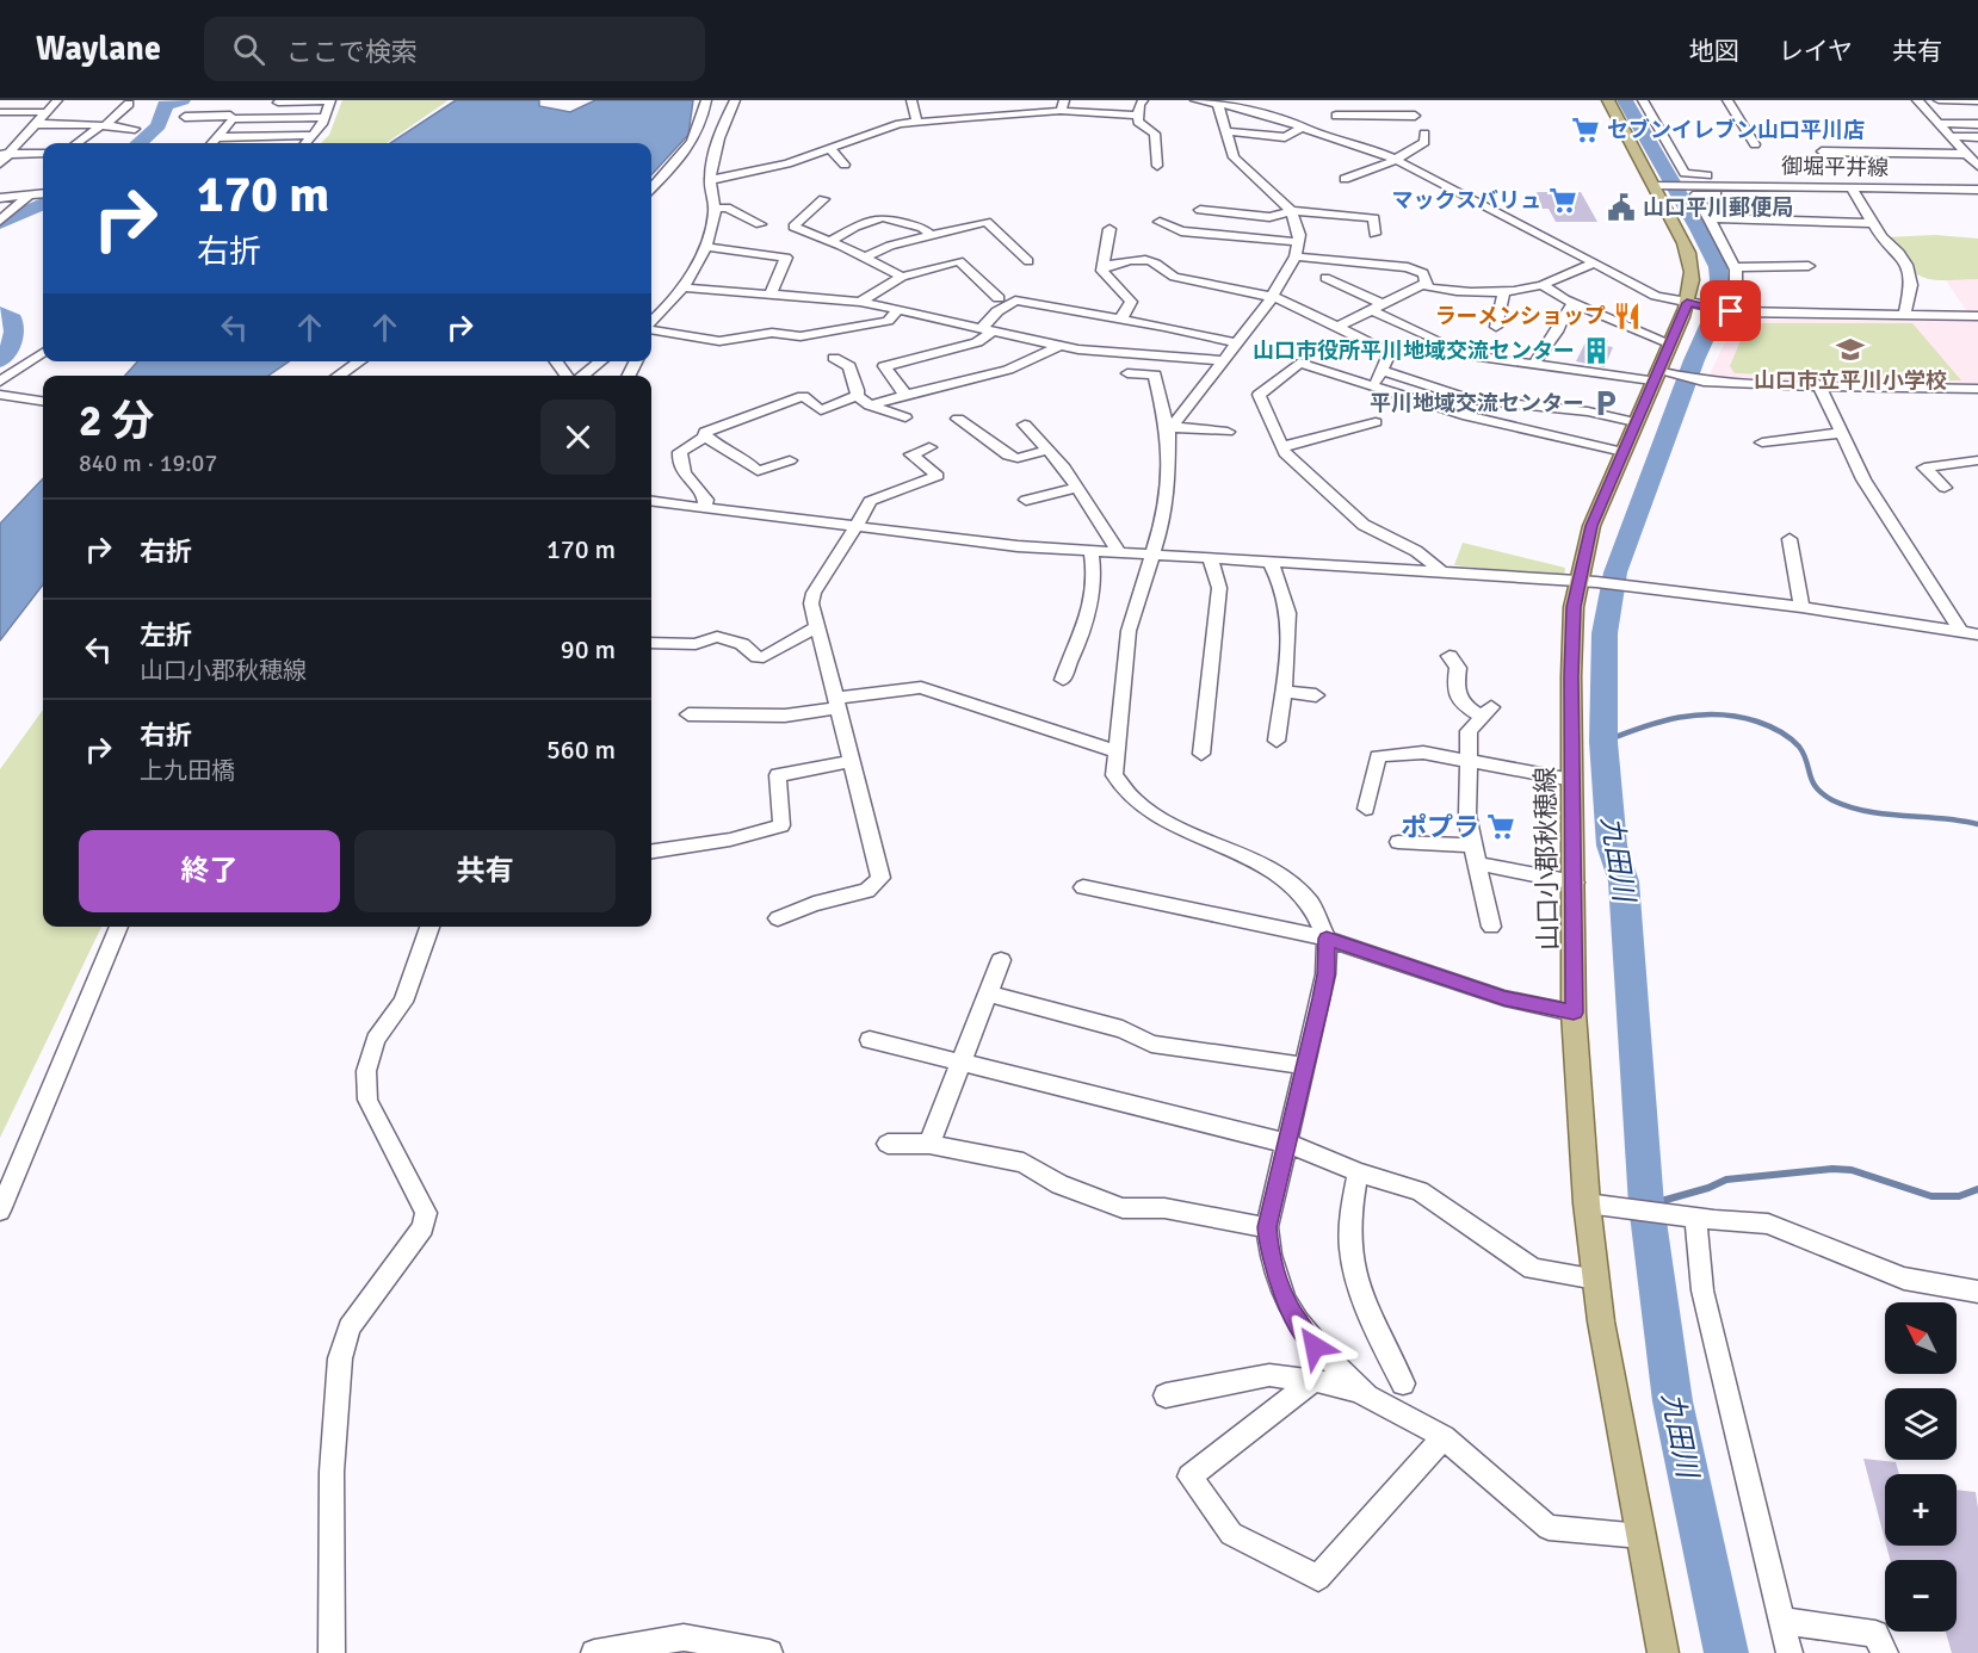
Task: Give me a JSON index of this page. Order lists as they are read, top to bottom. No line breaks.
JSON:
{"streets":{"main road":["山口小郡秋穂線"],"street":["御堀平井線"]},"crossings":[["御堀平井線","山口小郡秋穂線"]],"water":["九田川"],"places":{"supermarket":["セブンイレブン山口平川店","マックスバリュ","ポプラ"],"public building":["山口平川郵便局"],"restaurant":["ラーメンショップ"],"school or university":["山口市立平川小学校"],"building":["山口市役所平川地域交流センター"],"parking":["平川地域交流センター"]},"north":"top left","page":{"header":"Waylane","search":"ここで検索","nav":["地図","レイヤ","共有"],"turn":["170 m","右折"],"heading":["2 分","840 m · 19:07"],"list":[{"name":"右折","value":"170 m"},{"name":"左折","note":"山口小郡秋穂線","value":"90 m"},{"name":"右折","note":"上九田橋","value":"560 m"}],"buttons":["終了","共有"],"map_buttons":["+","−"]}}
